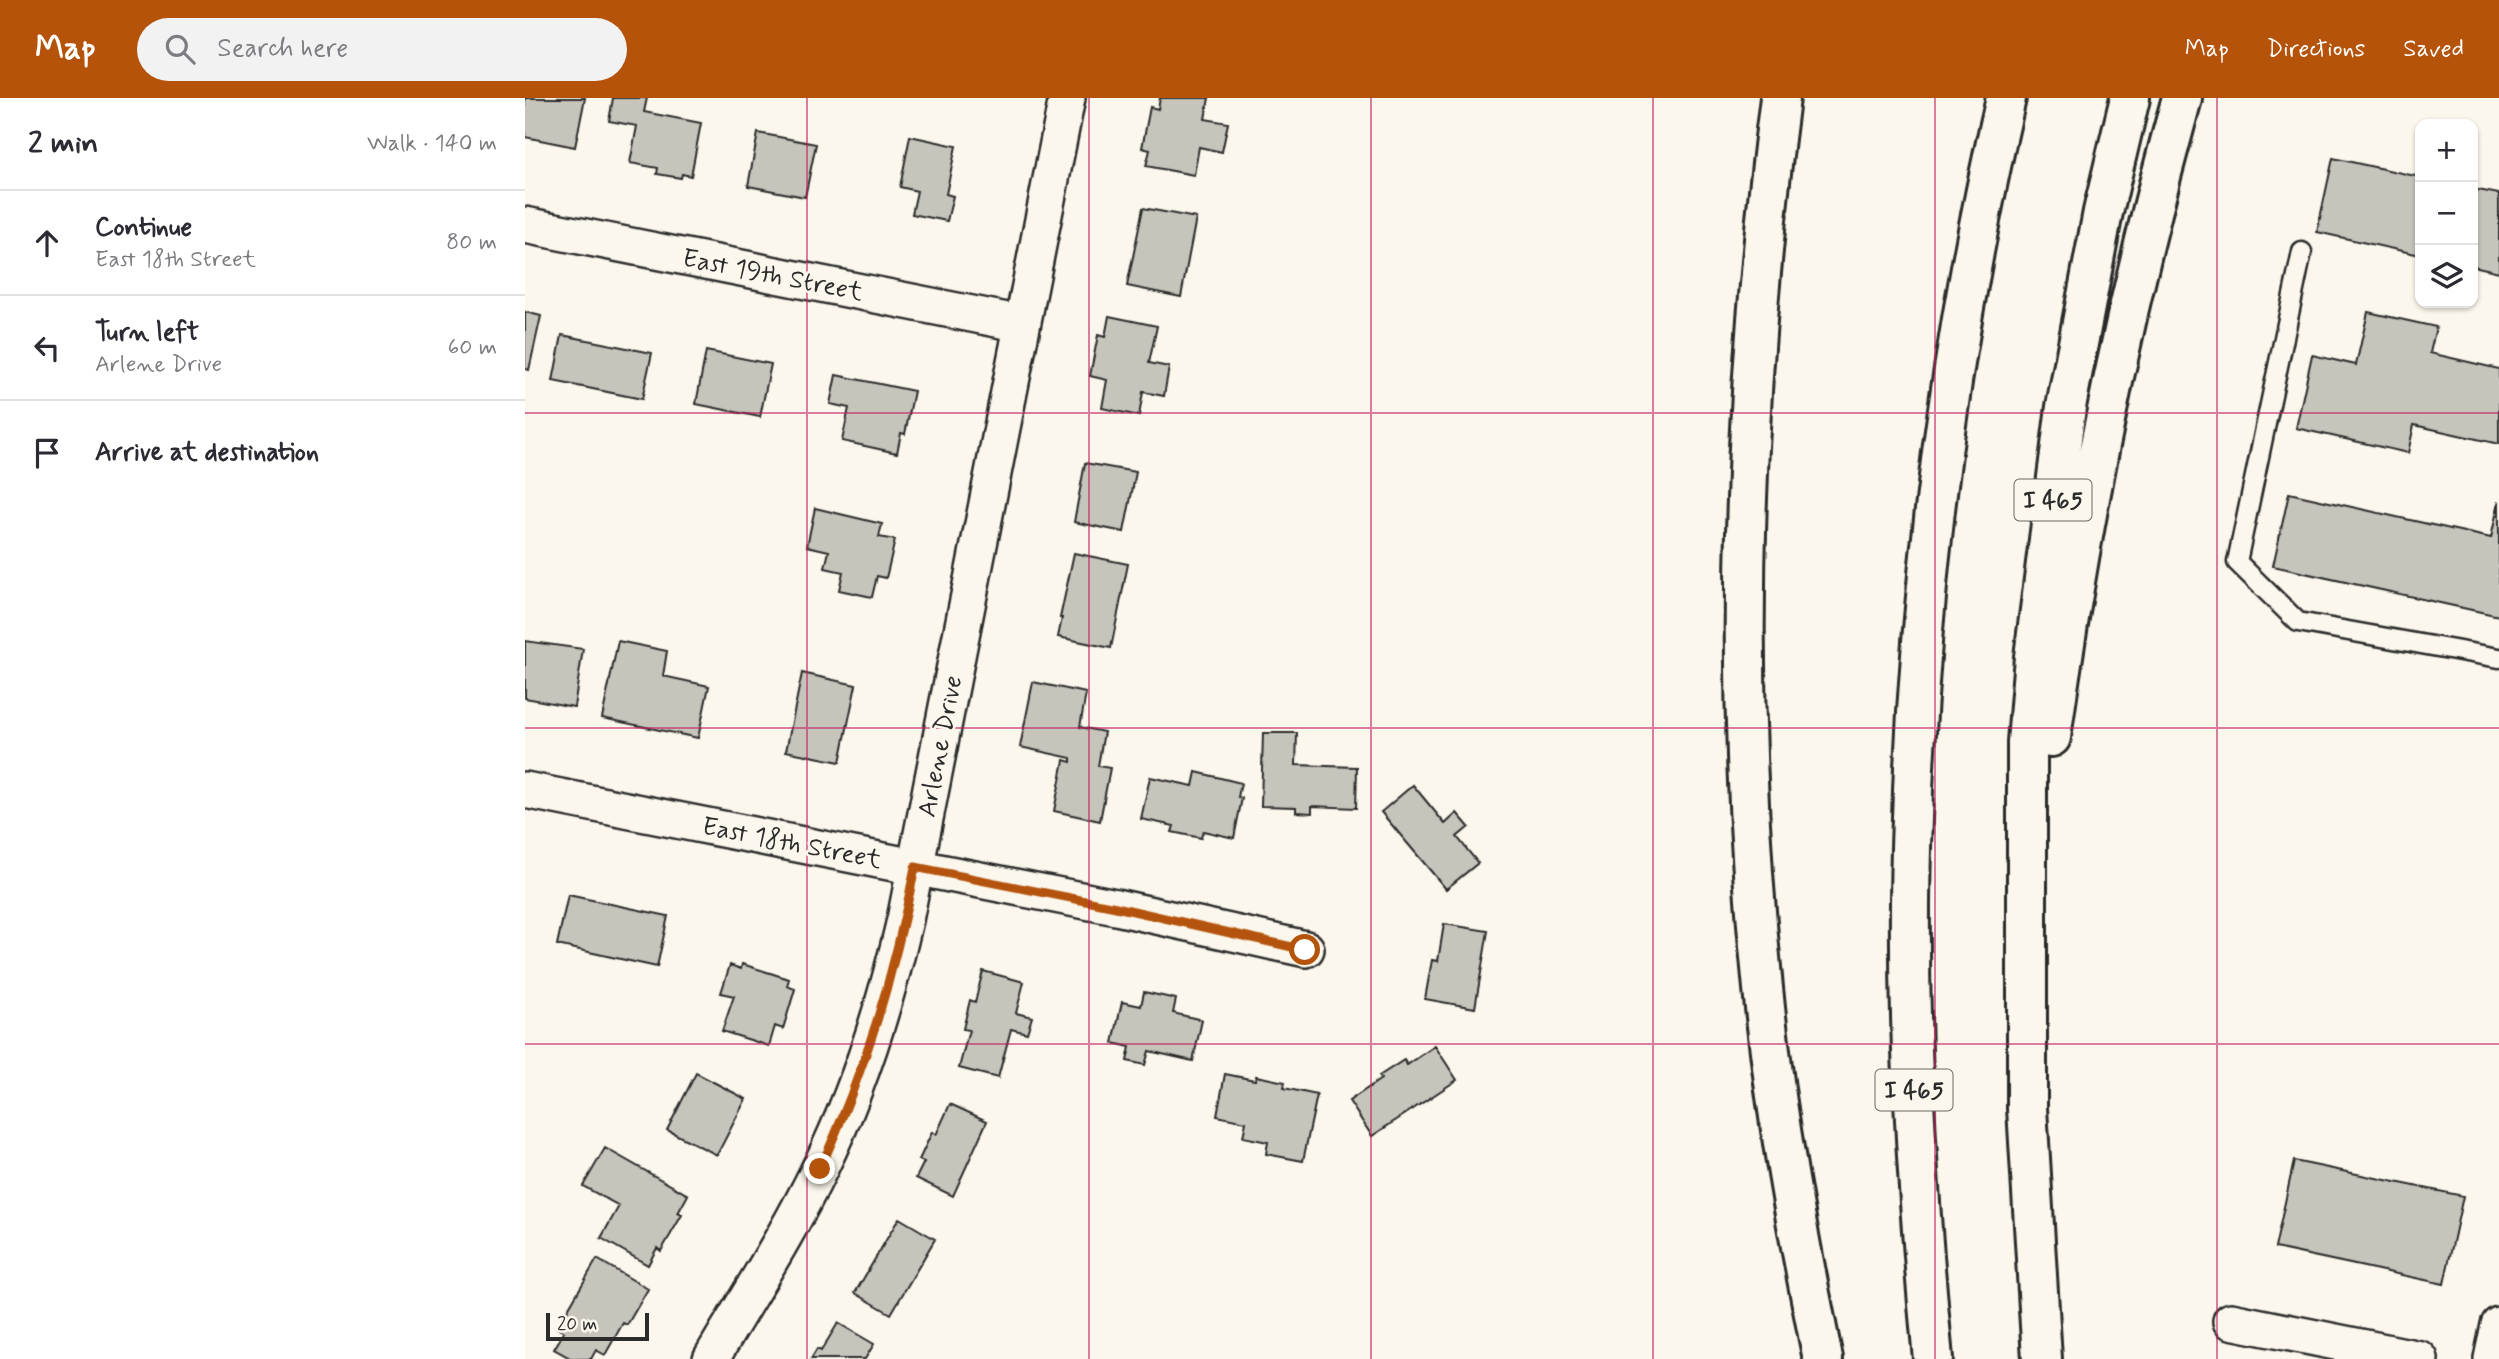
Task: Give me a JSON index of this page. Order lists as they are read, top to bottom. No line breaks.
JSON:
{"streets":{"highway":["I 465"],"street":["East 19th Street","Arlene Drive","East 18th Street"]},"crossings":[["East 19th Street","Arlene Drive"],["Arlene Drive","East 18th Street"]],"scale_bar":"20 m","page":{"header":"Map","search":"Search here","nav":["Map","Directions","Saved"],"heading":["2 min","Walk · 140 m"],"map_buttons":["+","−"],"list":[["Continue","East 18th Street","80 m"],["Turn left","Arlene Drive","60 m"],"Arrive at destination"],"scale":"20 m"}}
